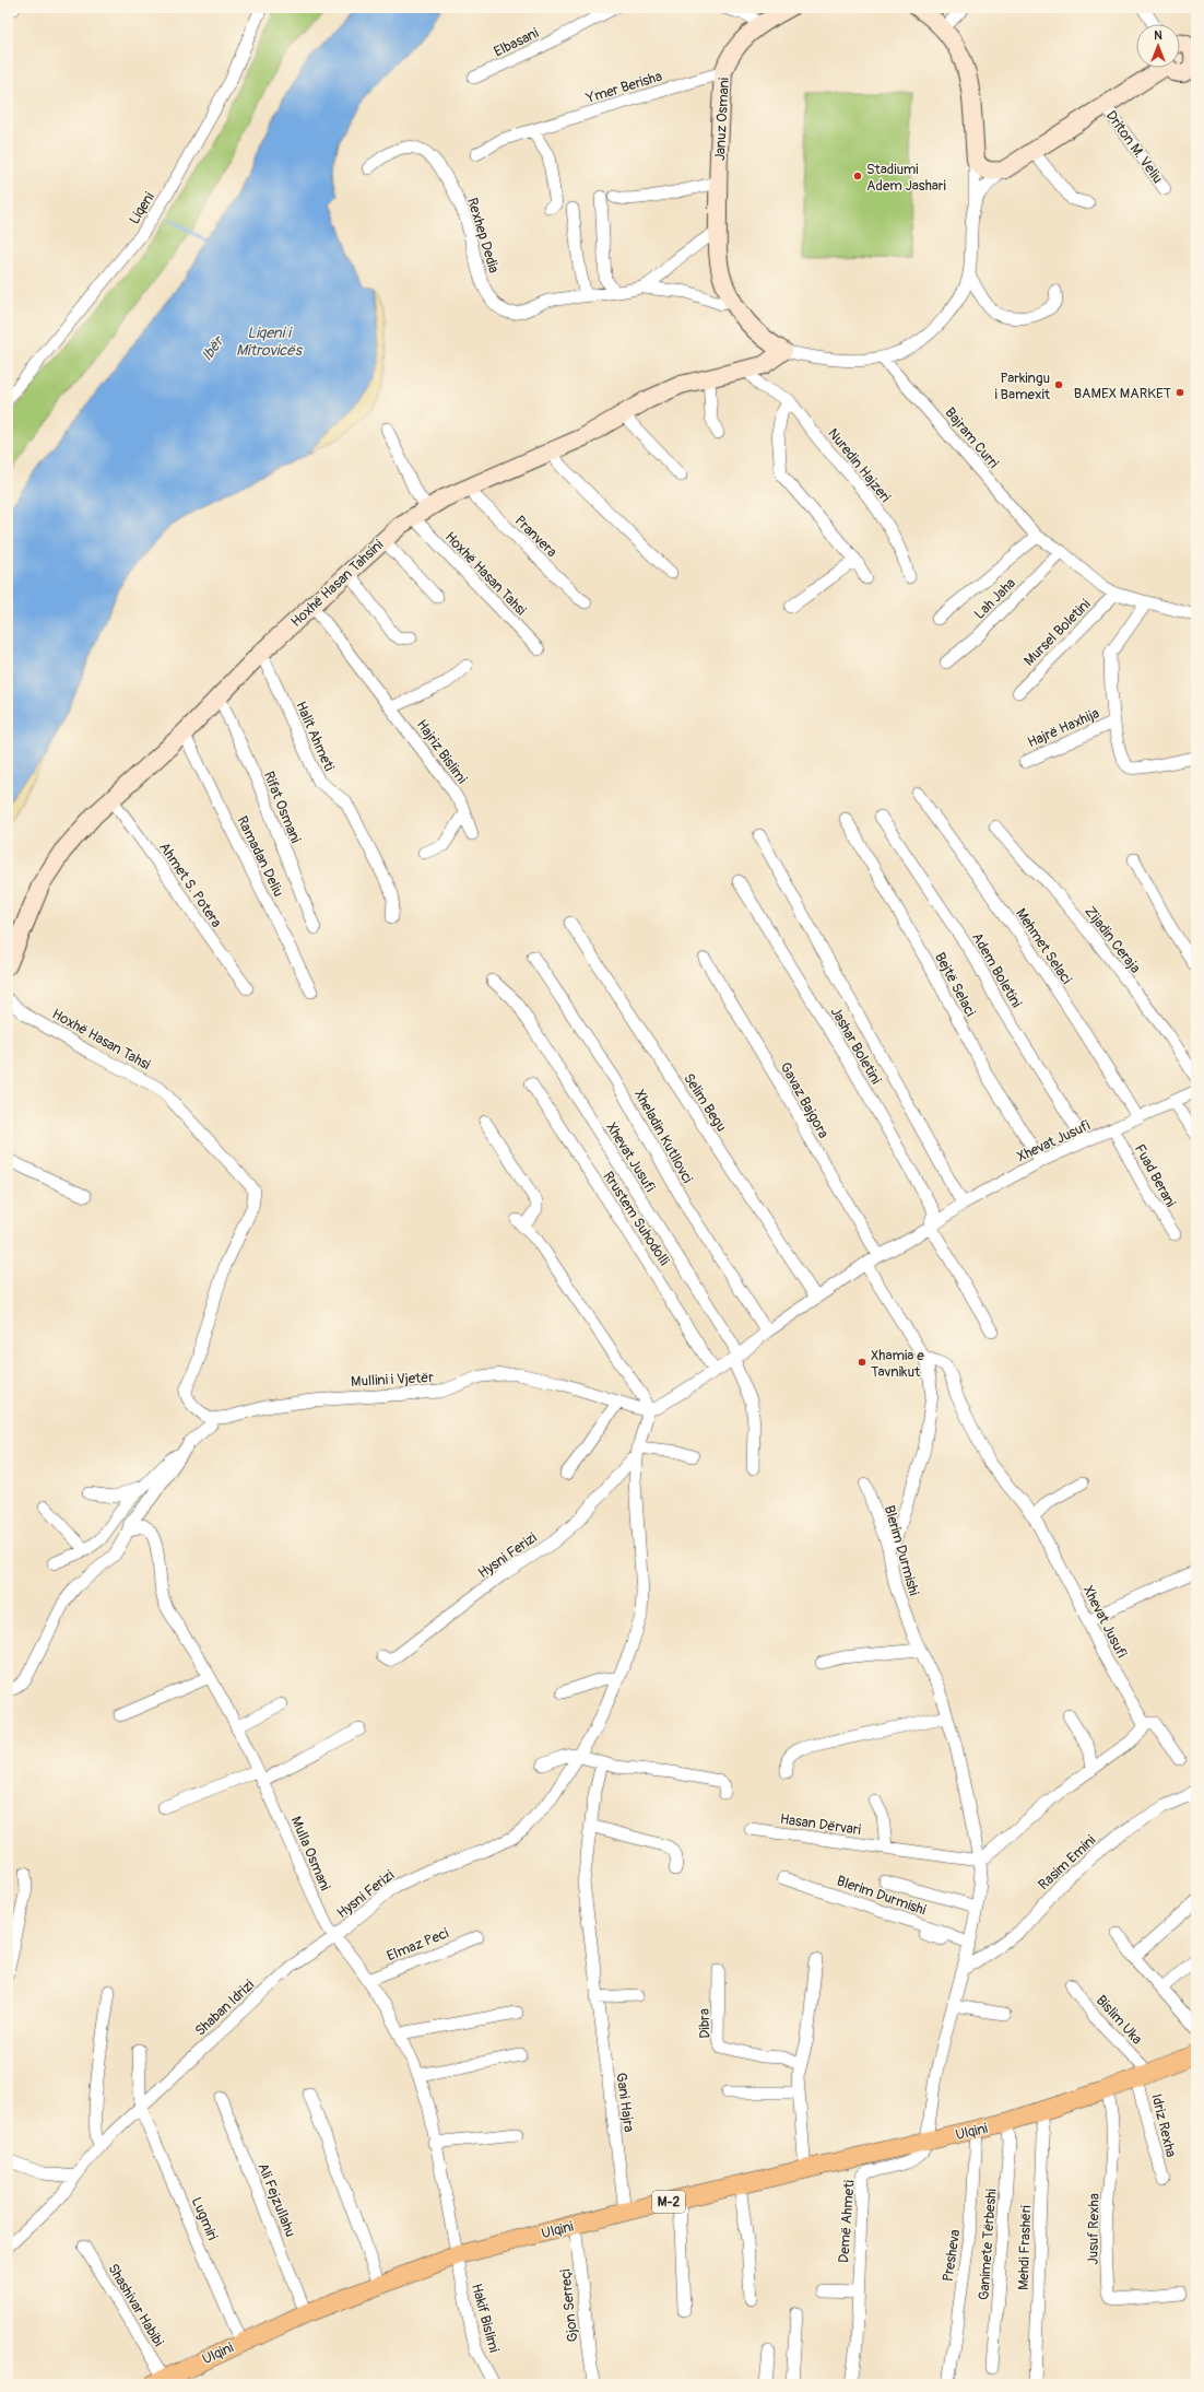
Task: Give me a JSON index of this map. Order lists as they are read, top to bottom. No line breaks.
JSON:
{"streets":{"main road":["Ulqini","M-2"],"street":["Elbasani","Ymer Berisha","Januz Osmani","Driton M. Veliu","Liqeni","Rexhep Dedia","Bajram Curri","Nuredin Hajzeri","Pranvera","Hoxhë Hasan Tahsi","Hoxhë Hasan Tahsini","Lah Jaha","Mursel Boletini","Hajrë Haxhija","Halit Ahmeti","Hajriz Bislimi","Rifat Osmani","Ramadan Deliu","Ahmet S. Potera","Zijadin Ceraja","Mehmet Selaci","Adem Boletini","Bejtë Selaci","Jashar Boletini","Gavaz Bajgora","Selim Begu","Xheladin Kutllovci","Xhevat Jusufi","Fuad Berani","Rrustem Suhodolli","Mullini i Vjetër","Blerim Durmishi","Hysni Ferizi","Hasan Dërvari","Mulla Osmani","Rasim Emini","Elmaz Peci","Shaban Idrizi","Bislim Uka","Dibra","Gani Hajra","Idriz Rexha","Ali Fejzullahu","Lugmiri","Demë Ahmeti","Jusuf Rexha","Ganimete Tërbeshi","Mehdi Frashëri","Presheva","Shashivar Habibi","Gjon Serreçi","Hakif Bislimi"]},"crossings":[["Ymer Berisha","Januz Osmani"],["Januz Osmani","Driton M. Veliu"],["Januz Osmani","Rexhep Dedia"],["Januz Osmani","Bajram Curri"],["Januz Osmani","Hoxhë Hasan Tahsini"],["Bajram Curri","Lah Jaha"],["Bajram Curri","Mursel Boletini"],["Bajram Curri","Hajrë Haxhija"],["Nuredin Hajzeri","Hoxhë Hasan Tahsini"],["Pranvera","Hoxhë Hasan Tahsini"],["Hoxhë Hasan Tahsi","Hoxhë Hasan Tahsini"],["Hoxhë Hasan Tahsi","Mullini i Vjetër"],["Hoxhë Hasan Tahsini","Halit Ahmeti"],["Hoxhë Hasan Tahsini","Hajriz Bislimi"],["Hoxhë Hasan Tahsini","Rifat Osmani"],["Hoxhë Hasan Tahsini","Ramadan Deliu"],["Hoxhë Hasan Tahsini","Ahmet S. Potera"],["Mehmet Selaci","Xhevat Jusufi"],["Adem Boletini","Xhevat Jusufi"],["Bejtë Selaci","Xhevat Jusufi"],["Jashar Boletini","Xhevat Jusufi"],["Gavaz Bajgora","Xhevat Jusufi"],["Selim Begu","Xhevat Jusufi"],["Xheladin Kutllovci","Xhevat Jusufi"],["Xhevat Jusufi","Fuad Berani"],["Xhevat Jusufi","Rrustem Suhodolli"],["Xhevat Jusufi","Mullini i Vjetër"],["Xhevat Jusufi","Hysni Ferizi"],["Mullini i Vjetër","Hysni Ferizi"],["Blerim Durmishi","Hasan Dërvari"],["Blerim Durmishi","Rasim Emini"],["Blerim Durmishi","Ulqini"],["Blerim Durmishi","Demë Ahmeti"],["Hysni Ferizi","Mulla Osmani"],["Hysni Ferizi","Shaban Idrizi"],["Mulla Osmani","Shaban Idrizi"],["Shaban Idrizi","Lugmiri"],["Bislim Uka","Idriz Rexha"],["Bislim Uka","Ulqini"],["Gani Hajra","Ulqini"],["Idriz Rexha","Ulqini"],["Ulqini","Ali Fejzullahu"],["Ulqini","Lugmiri"],["Ulqini","Demë Ahmeti"],["Ulqini","Jusuf Rexha"],["Ulqini","Ganimete Tërbeshi"],["Ulqini","Mehdi Frashëri"],["Ulqini","Presheva"],["Ulqini","Shashivar Habibi"],["Ulqini","Gjon Serreçi"],["Ulqini","Hakif Bislimi"]],"water":["Liqeni i Mitrovicës","Ibër"],"places":["Stadiumi Adem Jashari","Parkingu i Bamexit","BAMEX MARKET","Xhamia e Tavnikut"],"north":"top"}
